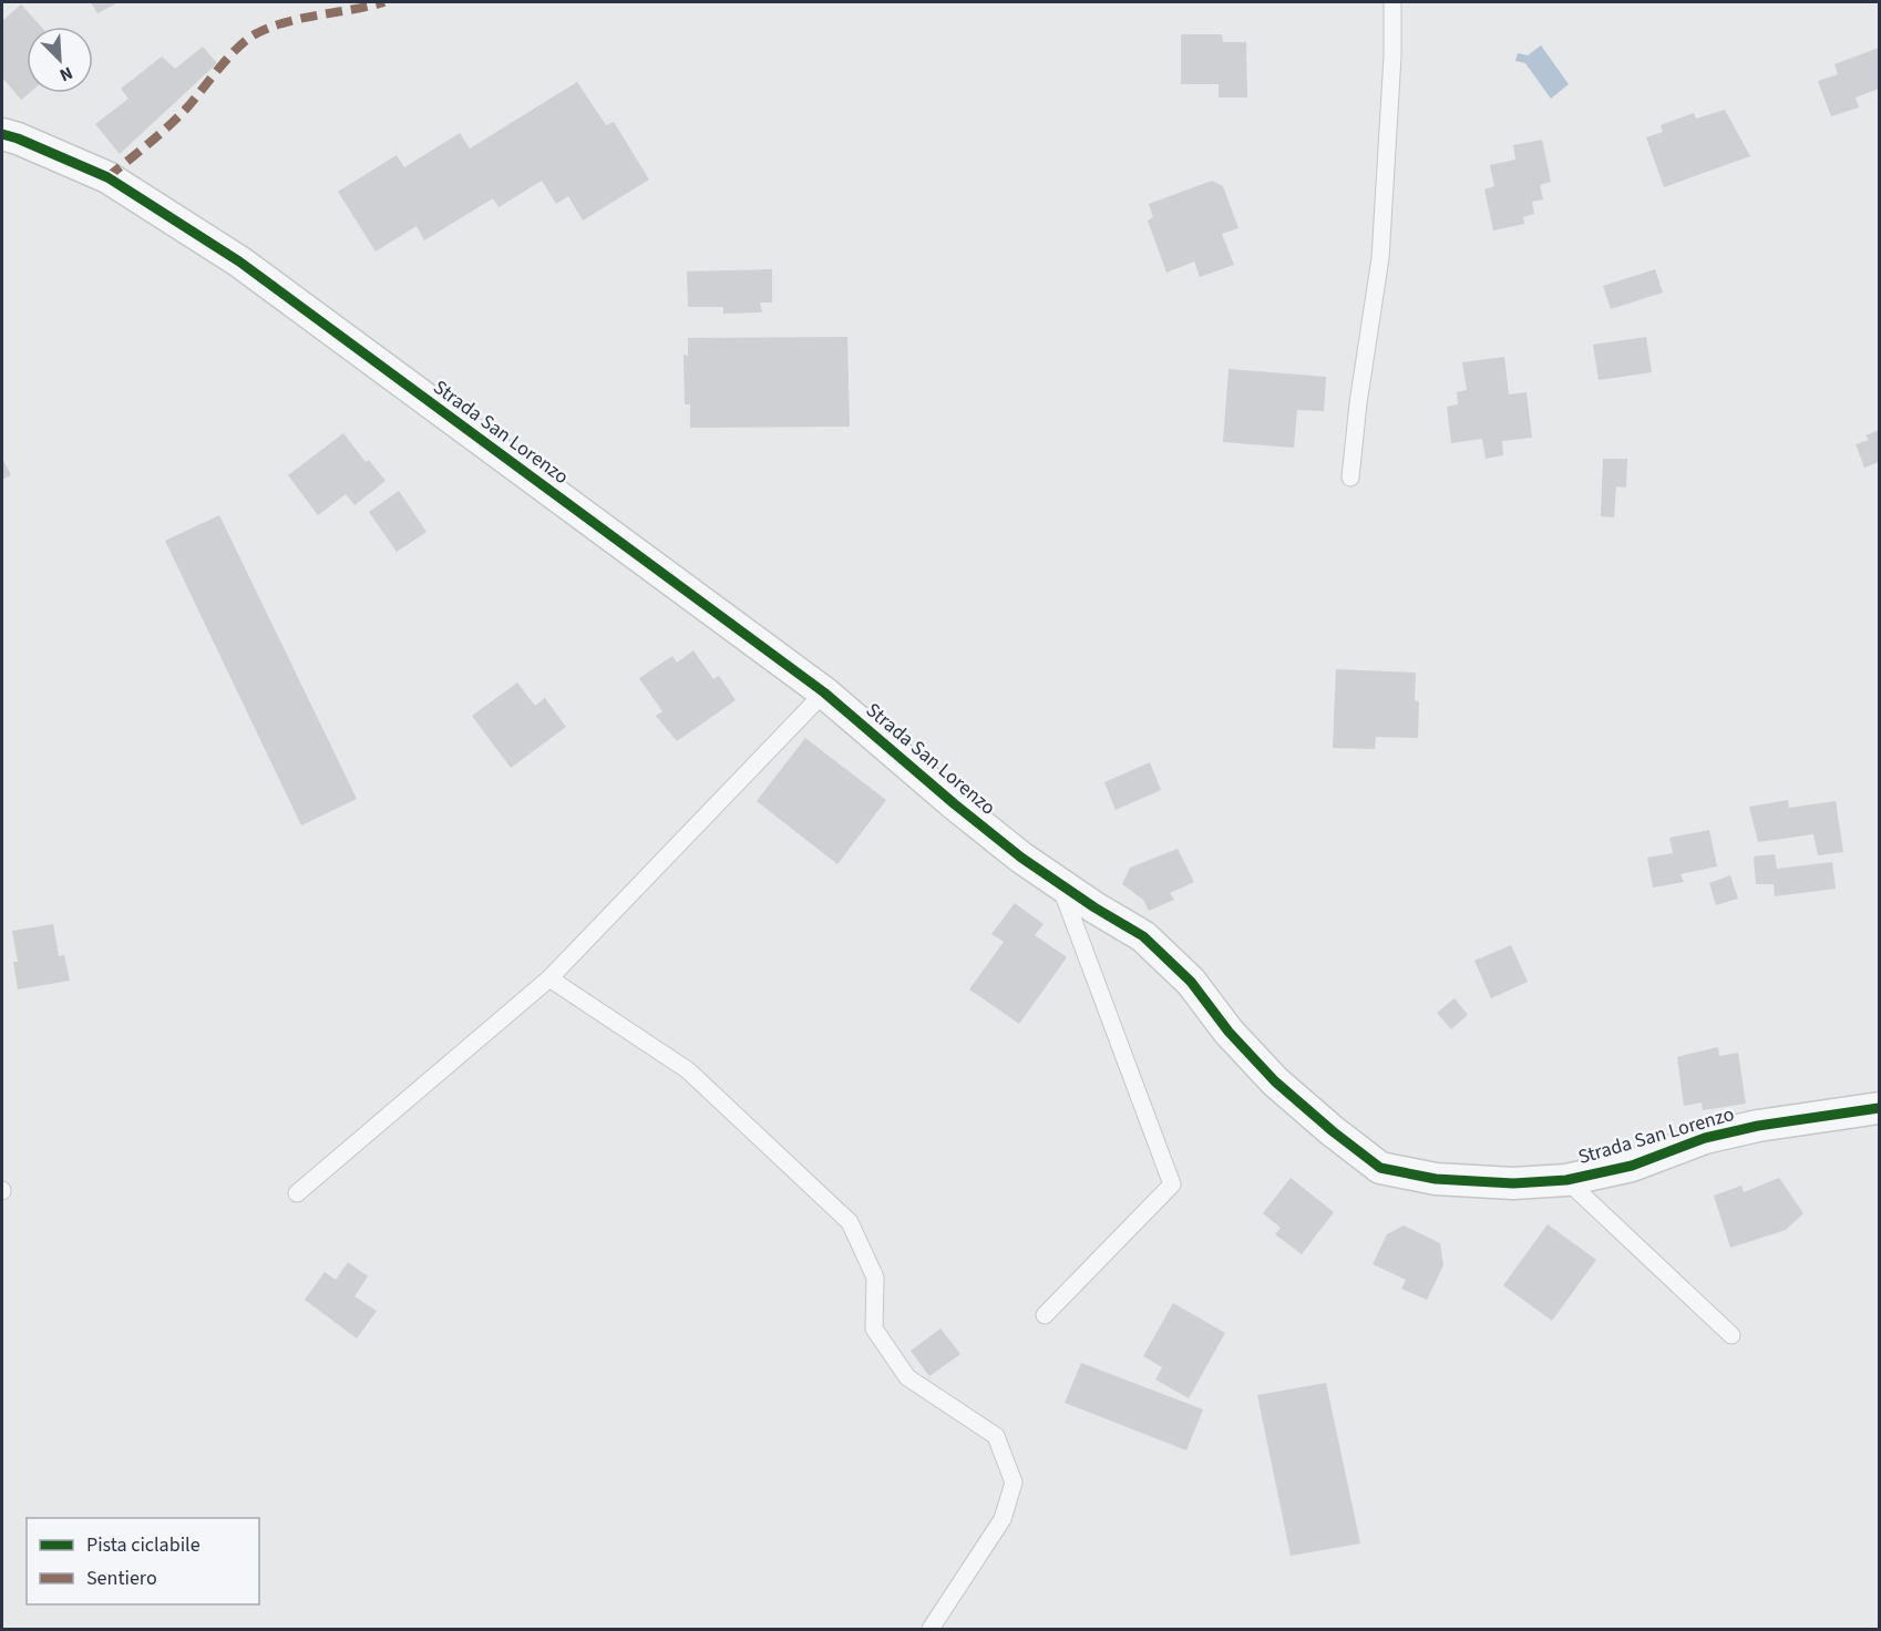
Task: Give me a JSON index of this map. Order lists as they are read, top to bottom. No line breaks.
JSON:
{"streets":{"street":["Strada San Lorenzo"]},"legend":["Pista ciclabile","Sentiero"],"north":"bottom right"}
